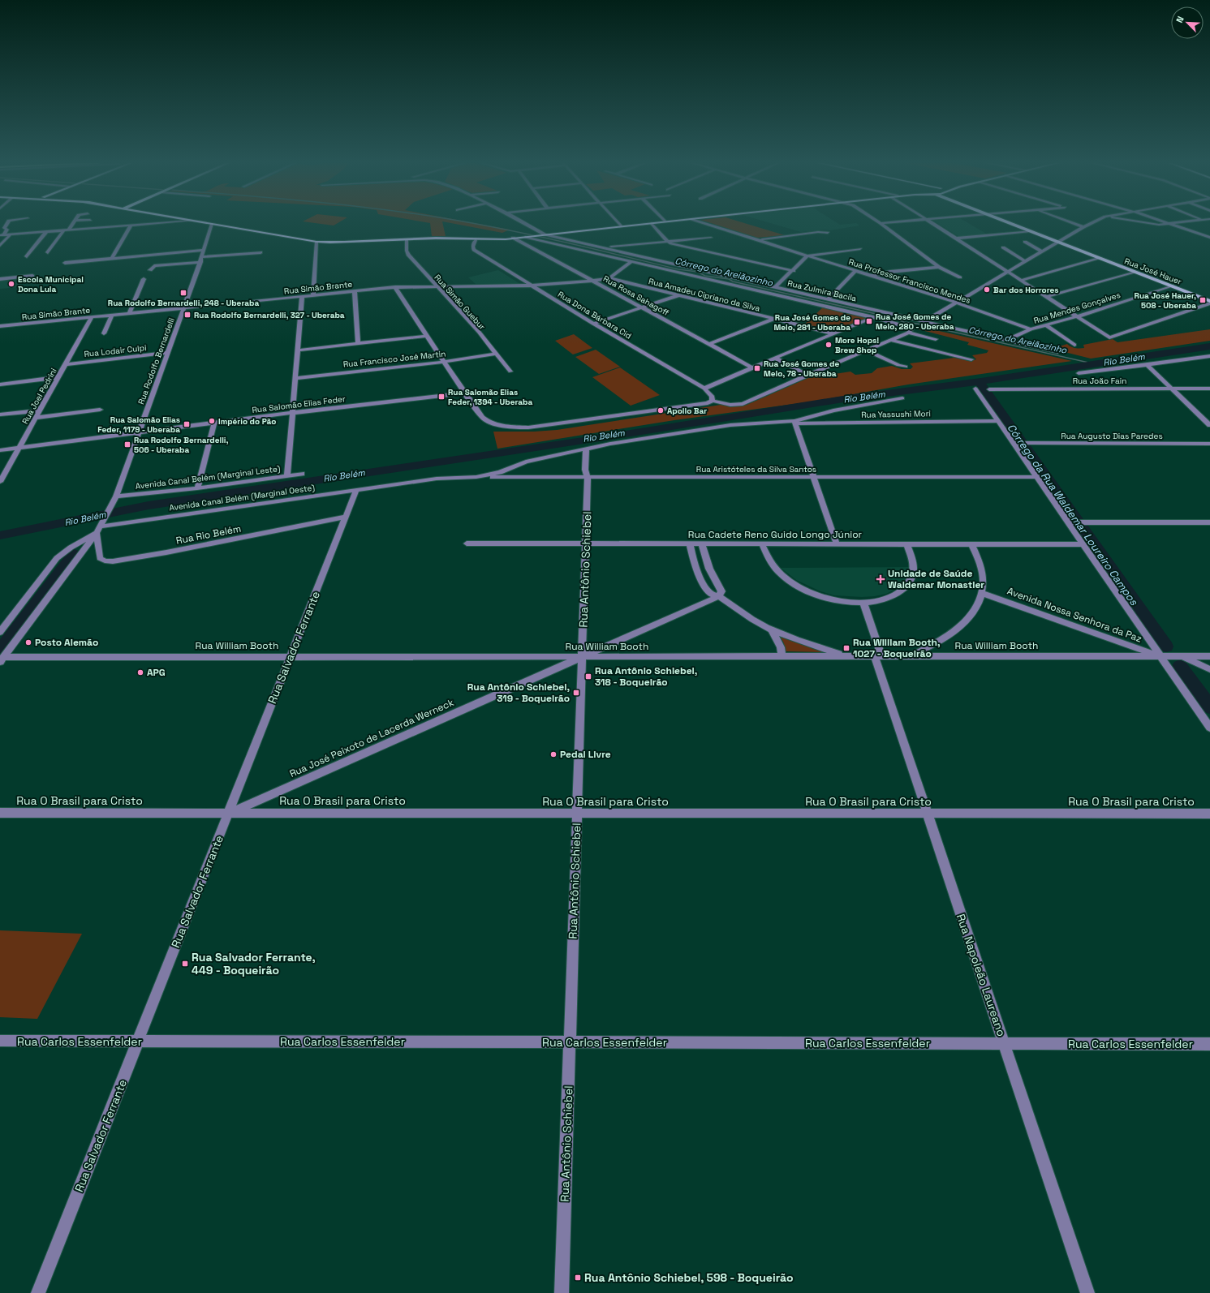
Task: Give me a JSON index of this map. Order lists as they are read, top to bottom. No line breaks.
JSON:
{"streets":{"main road":["Rua José Hauer"],"street":["Rua Professor Francisco Mendes","Rua Simão Brante","Rua Zulmira Bacila","Rua Amadeu Cipriano da Silva","Rua Rosa Sahagoff","Rua Simão Guebur","Rua Mendes Gonçalves","Rua Dona Bárbara Cid","Rua Lodair Culpi","Rua Francisco José Martin","Rua Rodolfo Bernardelli","Rua João Fain","Rua Joel Pedrini","Rua Salomão Elias Feder","Rua Yassushi Mori","Rua Augusto Dias Paredes","Rua Aristóteles da Silva Santos","Avenida Canal Belém (Marginal Leste)","Avenida Canal Belém (Marginal Oeste)","Rua Rio Belém","Rua Cadete Reno Guido Longo Júnior","Rua Antônio Schiebel","Avenida Nossa Senhora da Paz","Rua William Booth","Rua Salvador Ferrante","Rua José Peixoto de Lacerda Werneck","Rua O Brasil para Cristo","Rua Napoleão Laureano","Rua Carlos Essenfelder"]},"crossings":[["Rua José Hauer","Rua Mendes Gonçalves"],["Rua Professor Francisco Mendes","Rua Mendes Gonçalves"],["Rua Simão Brante","Rua Zulmira Bacila"],["Rua Simão Brante","Rua Amadeu Cipriano da Silva"],["Rua Simão Brante","Rua Rosa Sahagoff"],["Rua Simão Brante","Rua Simão Guebur"],["Rua Simão Brante","Rua Dona Bárbara Cid"],["Rua Simão Brante","Rua Rodolfo Bernardelli"],["Rua Simão Brante","Rua Joel Pedrini"],["Rua Zulmira Bacila","Rua Mendes Gonçalves"],["Rua Simão Guebur","Rua Francisco José Martin"],["Rua Lodair Culpi","Rua Rodolfo Bernardelli"],["Rua Lodair Culpi","Rua Joel Pedrini"],["Rua Rodolfo Bernardelli","Rua Salomão Elias Feder"],["Rua Rodolfo Bernardelli","Avenida Canal Belém (Marginal Leste)"],["Rua Rodolfo Bernardelli","Avenida Canal Belém (Marginal Oeste)"],["Rua Rodolfo Bernardelli","Rua Rio Belém"],["Rua Rodolfo Bernardelli","Rua William Booth"],["Rua Joel Pedrini","Rua Salomão Elias Feder"],["Rua Yassushi Mori","Avenida Canal Belém (Marginal Oeste)"],["Rua Aristóteles da Silva Santos","Avenida Canal Belém (Marginal Oeste)"],["Rua Aristóteles da Silva Santos","Rua Antônio Schiebel"],["Avenida Canal Belém (Marginal Oeste)","Rua Antônio Schiebel"],["Avenida Canal Belém (Marginal Oeste)","Rua Salvador Ferrante"],["Rua Rio Belém","Rua Salvador Ferrante"],["Rua Cadete Reno Guido Longo Júnior","Rua Antônio Schiebel"],["Rua Antônio Schiebel","Rua William Booth"],["Rua Antônio Schiebel","Rua José Peixoto de Lacerda Werneck"],["Rua Antônio Schiebel","Rua O Brasil para Cristo"],["Rua Antônio Schiebel","Rua Carlos Essenfelder"],["Avenida Nossa Senhora da Paz","Rua William Booth"],["Rua William Booth","Rua Salvador Ferrante"],["Rua William Booth","Rua José Peixoto de Lacerda Werneck"],["Rua William Booth","Rua Napoleão Laureano"],["Rua Salvador Ferrante","Rua José Peixoto de Lacerda Werneck"],["Rua Salvador Ferrante","Rua O Brasil para Cristo"],["Rua Salvador Ferrante","Rua Carlos Essenfelder"],["Rua José Peixoto de Lacerda Werneck","Rua O Brasil para Cristo"],["Rua O Brasil para Cristo","Rua Napoleão Laureano"],["Rua Napoleão Laureano","Rua Carlos Essenfelder"]],"water":["Córrego do Areiãozinho","Rio Belém","Córrego da Rua Waldemar Loureiro Campos"],"places":{"other":["Escola Municipal Dona Lula","Bar dos Horrores","More Hops! Brew Shop","Apollo Bar","Império do Pão","Posto Alemão","APG","Pedal Livre"],"transit":["Rua Rodolfo Bernardelli, 248 - Uberaba","Rua José Hauer, 508 - Uberaba","Rua Rodolfo Bernardelli, 327 - Uberaba","Rua José Gomes de Melo, 280 - Uberaba","Rua José Gomes de Melo, 281 - Uberaba","Rua José Gomes de Melo, 78 - Uberaba","Rua Salomão Elias Feder, 1394 - Uberaba","Rua Salomão Elias Feder, 1179 - Uberaba","Rua Rodolfo Bernardelli, 506 - Uberaba","Rua William Booth, 1027 - Boqueirão","Rua Antônio Schiebel, 318 - Boqueirão","Rua Antônio Schiebel, 319 - Boqueirão","Rua Salvador Ferrante, 449 - Boqueirão","Rua Antônio Schiebel, 598 - Boqueirão"],"health":["Unidade de Saúde Waldemar Monastier"]},"north":"top left"}
